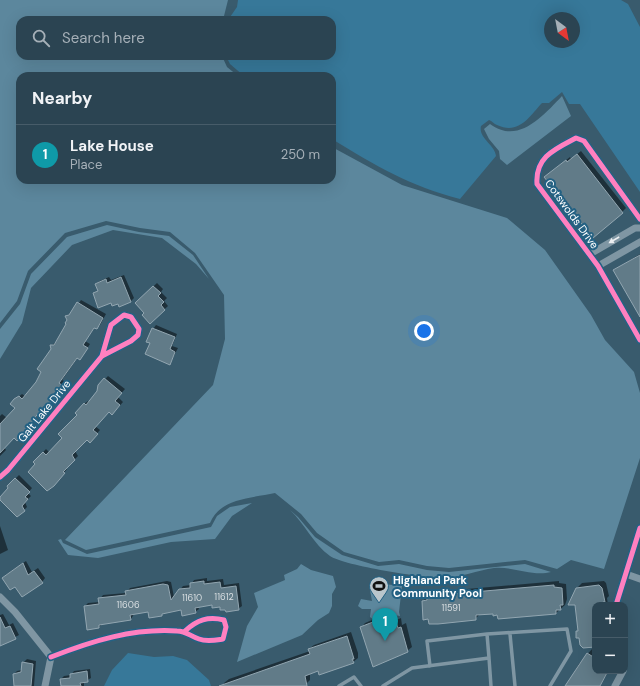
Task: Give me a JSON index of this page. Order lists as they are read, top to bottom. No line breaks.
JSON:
{"streets":{"street":["Cotswolds Drive","Galt Lake Drive"]},"places":{"sports":["Highland Park Community Pool"]},"house_numbers":["11612","11610","11606","11591"],"north":"bottom right","page":{"search":"Search here","heading":"Nearby","list":[{"mark":"1","name":"Lake House","note":"Place","value":"250 m"}],"map_buttons":["+","−"],"pins":"1"}}
